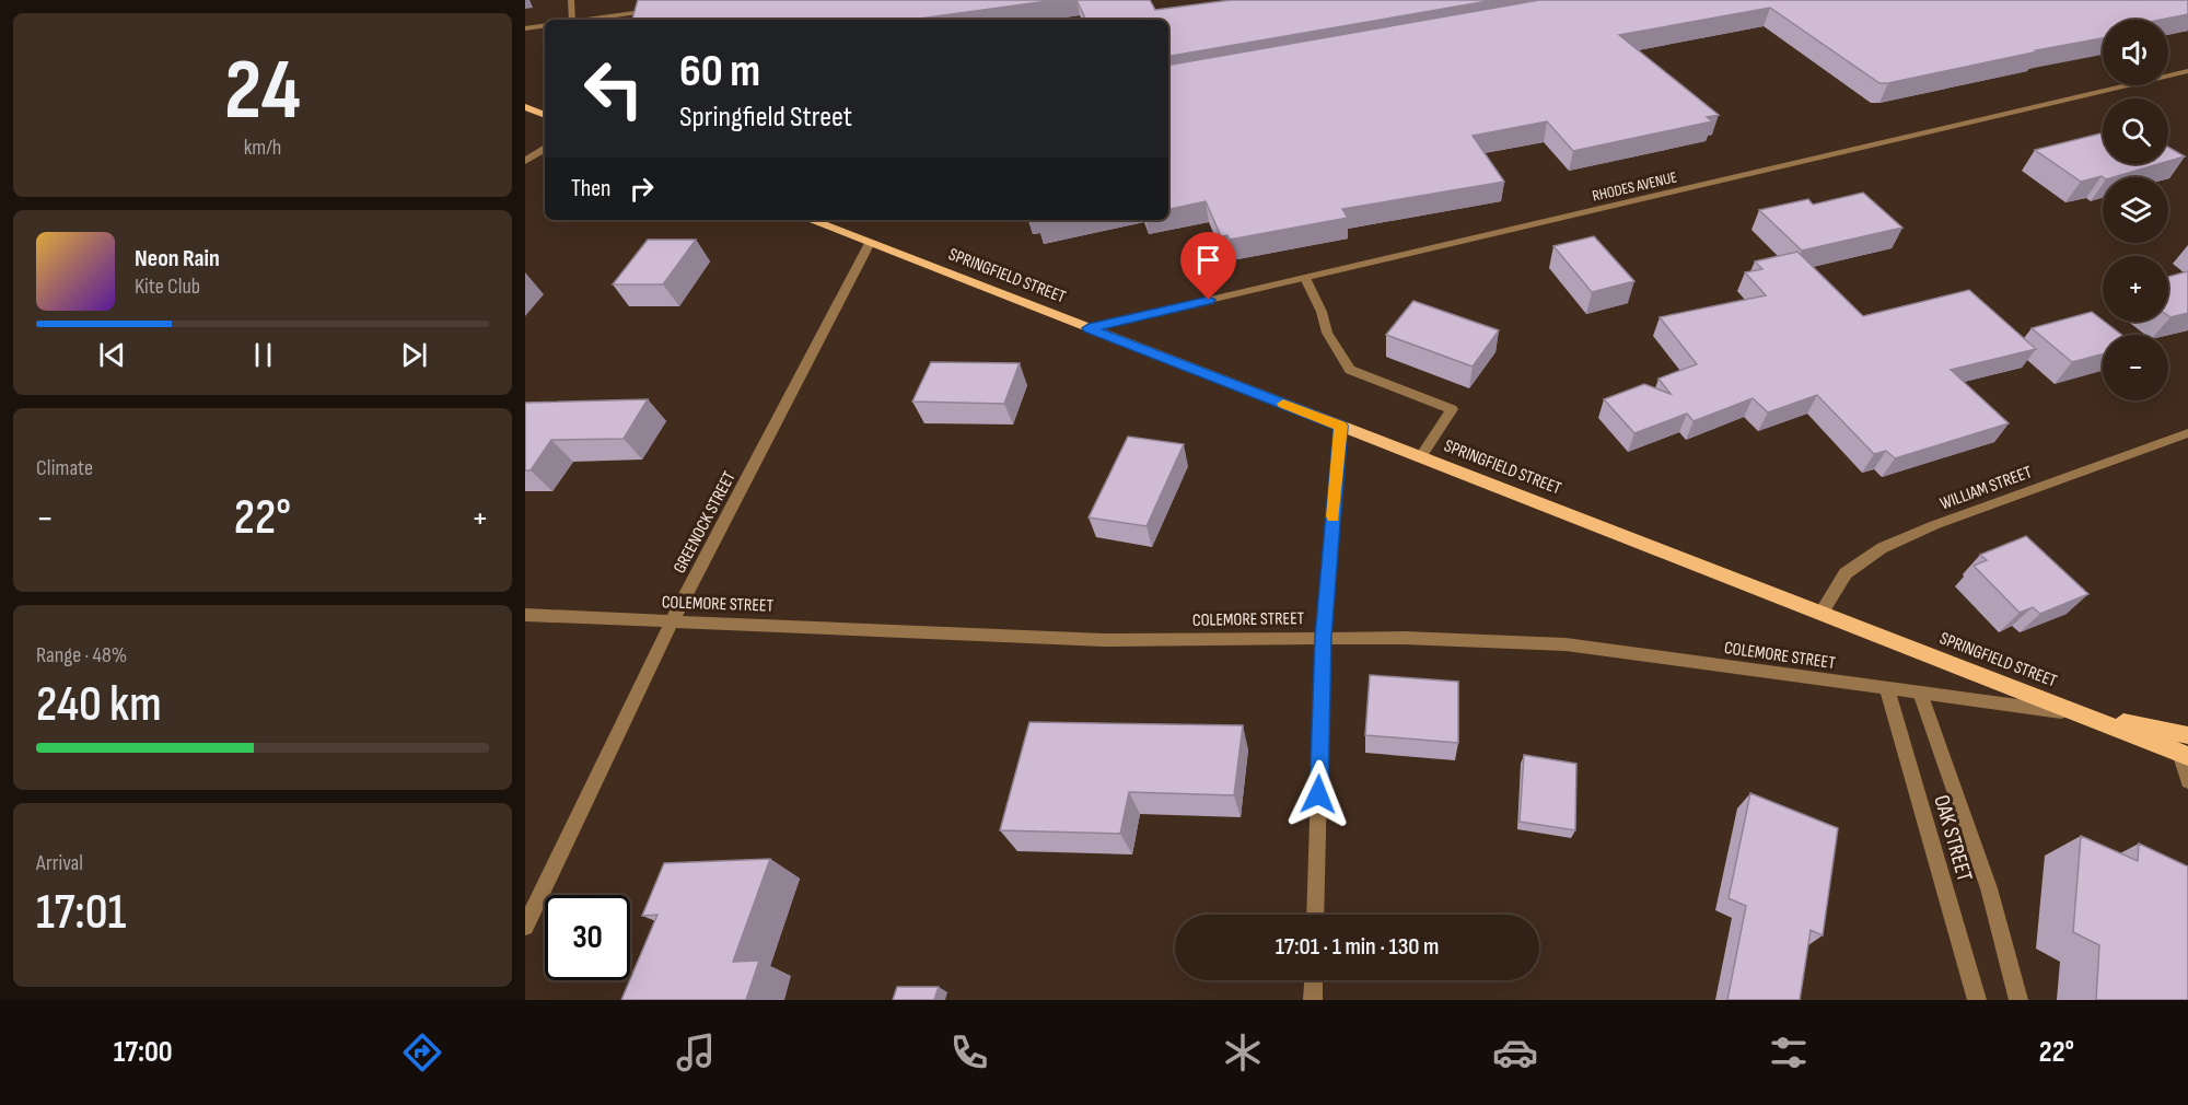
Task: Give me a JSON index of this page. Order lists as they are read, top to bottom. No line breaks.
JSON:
{"streets":{"main road":["SPRINGFIELD STREET"],"street":["RHODES AVENUE","WILLIAM STREET","GREENOCK STREET","COLEMORE STREET","OAK STREET"]},"crossings":[["RHODES AVENUE","SPRINGFIELD STREET"],["SPRINGFIELD STREET","WILLIAM STREET"],["SPRINGFIELD STREET","GREENOCK STREET"],["SPRINGFIELD STREET","COLEMORE STREET"],["GREENOCK STREET","COLEMORE STREET"],["COLEMORE STREET","OAK STREET"]],"page":{"tile":[["24","km/h"],"Climate",["Range · 48%","240 km"],["Arrival","17:01"]],"map_buttons":["+","−"],"turn":["60 m","Springfield Street"],"then":"Then","song":["Neon Rain","Kite Club"],"heat":["−","22°","+"],"limit":"30","trip":"17:01 · 1 min · 130 m","tabs":["17:00","22°"]}}
